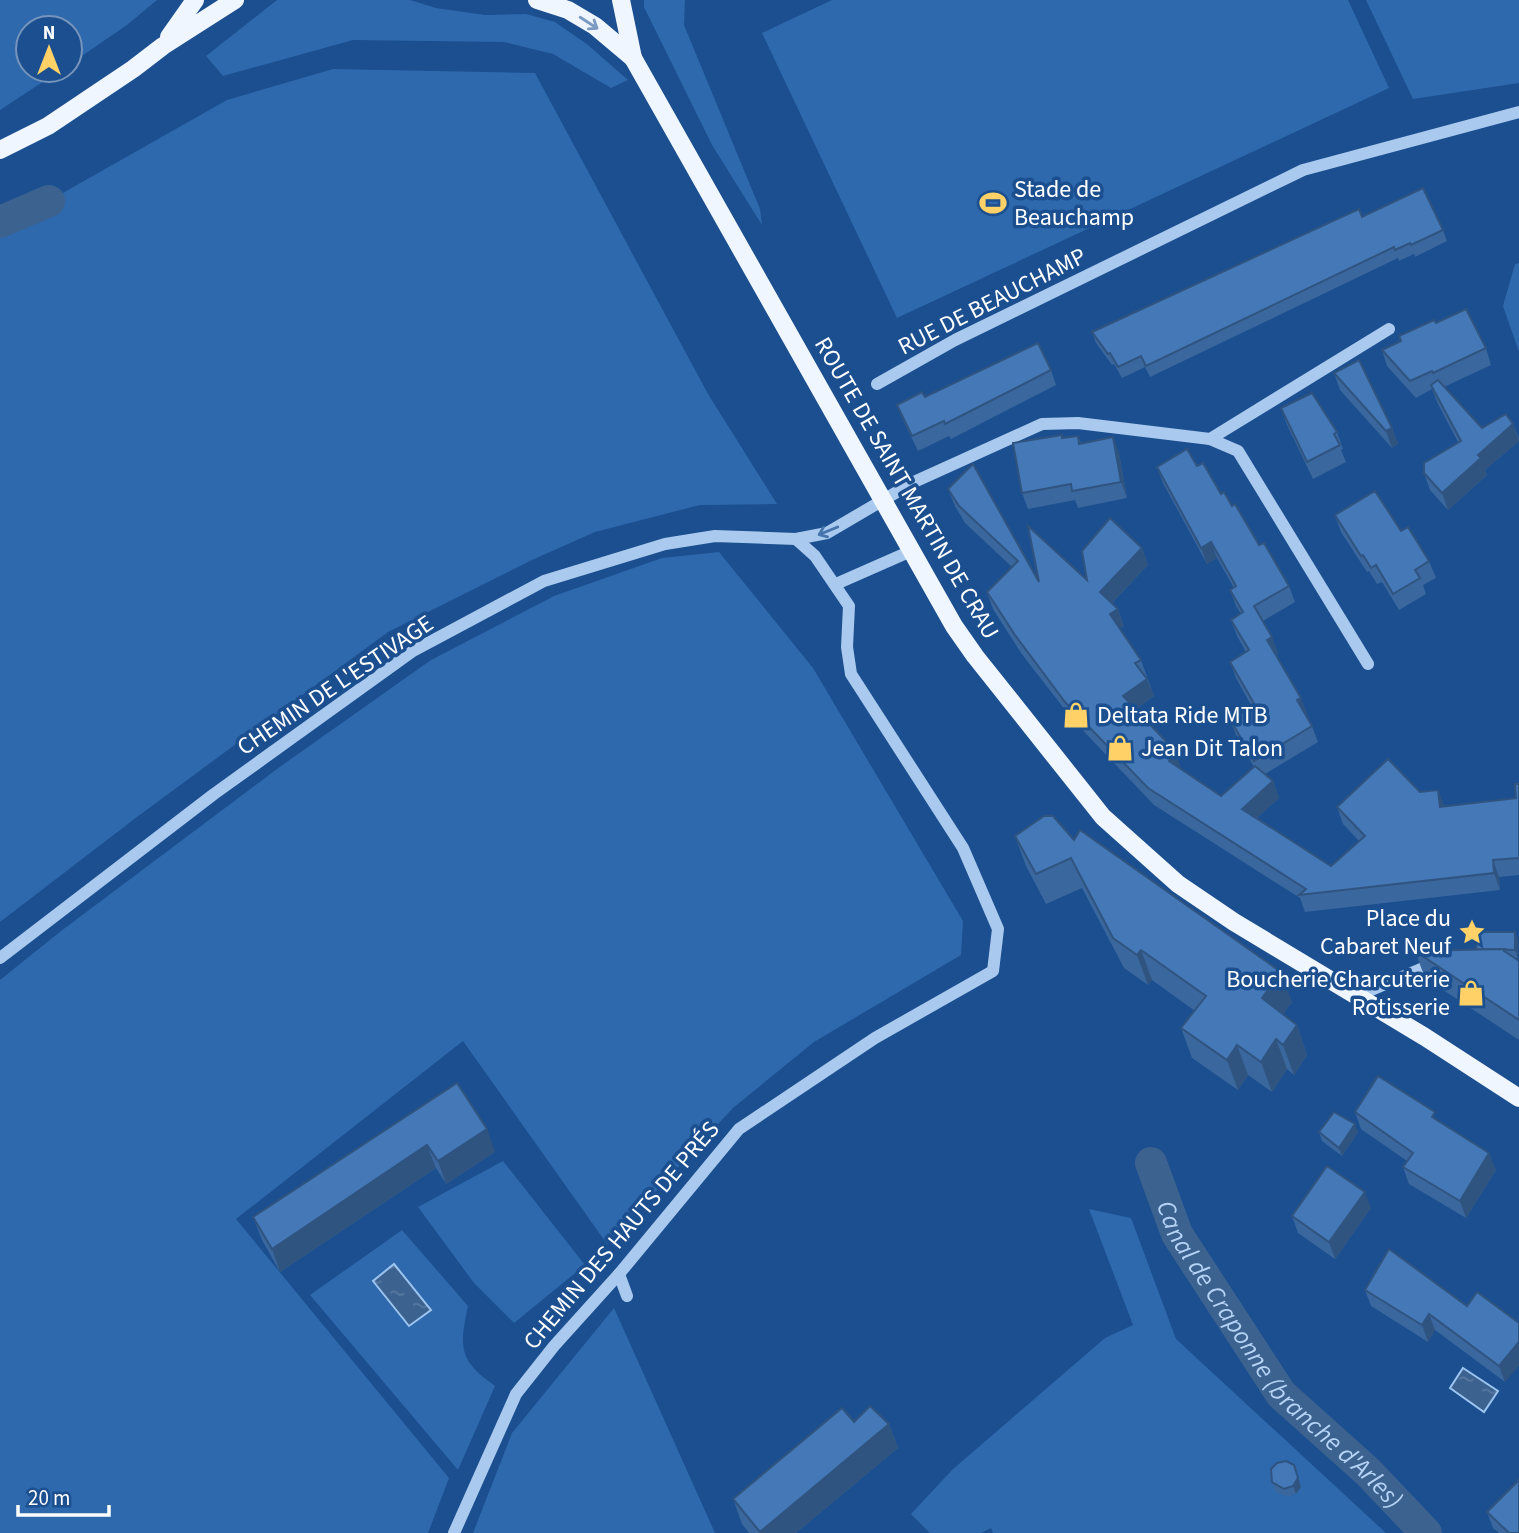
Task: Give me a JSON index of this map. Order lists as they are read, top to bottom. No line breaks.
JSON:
{"streets":{"main road":["ROUTE DE SAINT MARTIN DE CRAU"],"street":["RUE DE BEAUCHAMP","CHEMIN DE L'ESTIVAGE","CHEMIN DES HAUTS DE PRÉS"]},"crossings":[["ROUTE DE SAINT MARTIN DE CRAU","CHEMIN DE L'ESTIVAGE"]],"water":["Canal de Craponne (branche d'Arles)"],"places":{"sports":["Stade de Beauchamp"],"shop":["Deltata Ride MTB","Jean Dit Talon","Boucherie Charcuterie Rotisserie"],"place":["Place du Cabaret Neuf"]},"scale_bar":"20 m","north":"top"}
